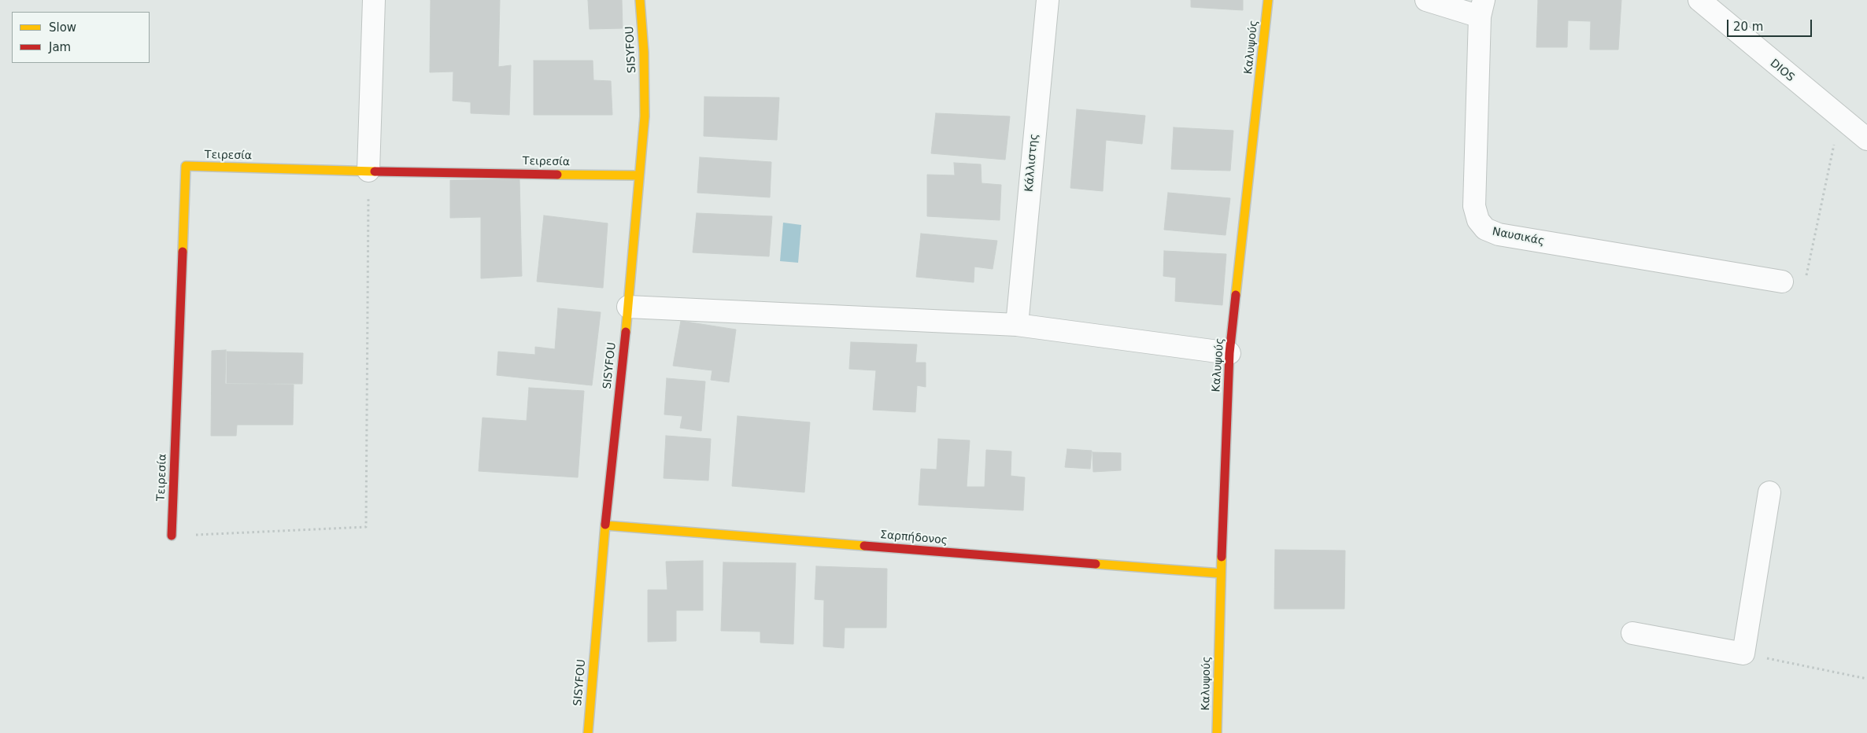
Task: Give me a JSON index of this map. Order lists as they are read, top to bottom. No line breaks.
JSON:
{"streets":{"street":["Καλυψούς","SISYFOU","DIOS","Τειρεσία","Κάλλιστης","Ναυσικάς","Σαρπήδονος"]},"crossings":[["Καλυψούς","Σαρπήδονος"],["SISYFOU","Τειρεσία"],["SISYFOU","Σαρπήδονος"]],"legend":["Slow","Jam"],"scale_bar":"20 m"}
